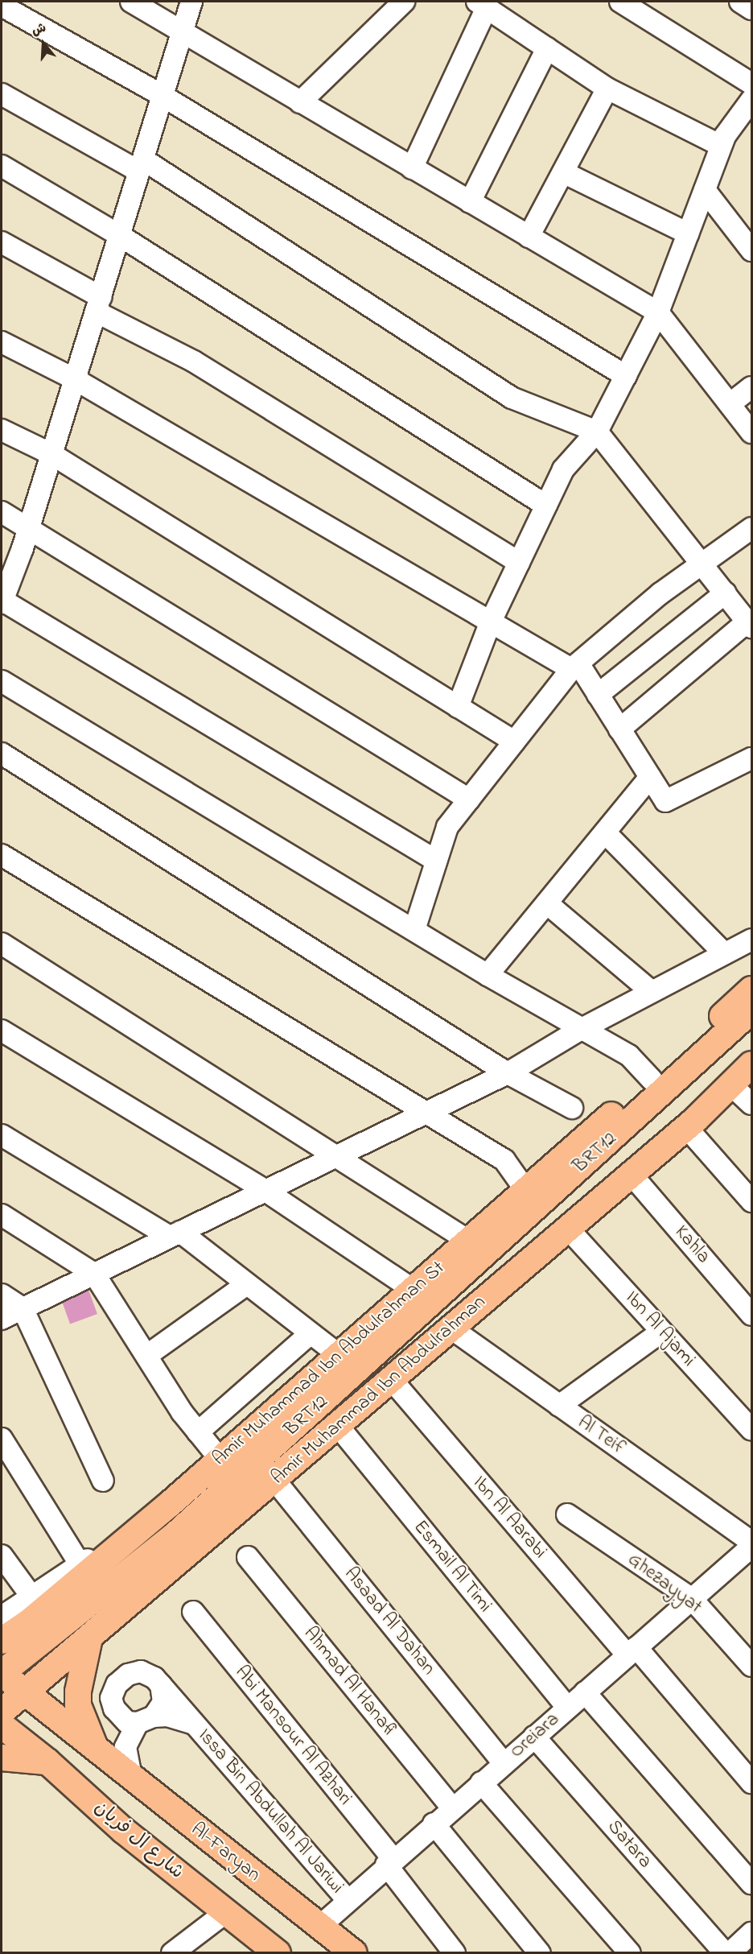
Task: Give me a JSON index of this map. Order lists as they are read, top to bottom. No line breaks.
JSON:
{"streets":{"main road":["BRT12","Amir Muhammad Ibn Abdulrahman St","Amir Muhammad Ibn Abdulrahman","شارع ال فريان","Al-Faryan"],"street":["Kahla","Ibn Al Ajami","Al Teif","Ibn Al Aarabi","Esmail Al Timi","Ghezayyat","Asaad Al Dahan","Ahmad Al Hanafi","Abi Mansour Al Azhari","Oreiara","Issa Bin Abdullah Al Jariwi","Satara"]},"crossings":[["Kahla","Amir Muhammad Ibn Abdulrahman"],["Ibn Al Ajami","Amir Muhammad Ibn Abdulrahman"],["Amir Muhammad Ibn Abdulrahman","Al Teif"],["Amir Muhammad Ibn Abdulrahman","Ibn Al Aarabi"],["Amir Muhammad Ibn Abdulrahman","Esmail Al Timi"],["Amir Muhammad Ibn Abdulrahman","Asaad Al Dahan"],["Ibn Al Aarabi","Oreiara"],["Esmail Al Timi","Oreiara"],["Ghezayyat","Oreiara"],["Asaad Al Dahan","Oreiara"],["Ahmad Al Hanafi","Oreiara"],["Abi Mansour Al Azhari","Oreiara"],["Oreiara","Issa Bin Abdullah Al Jariwi"],["Oreiara","Satara"],["Oreiara","Al-Faryan"]],"north":"top"}
